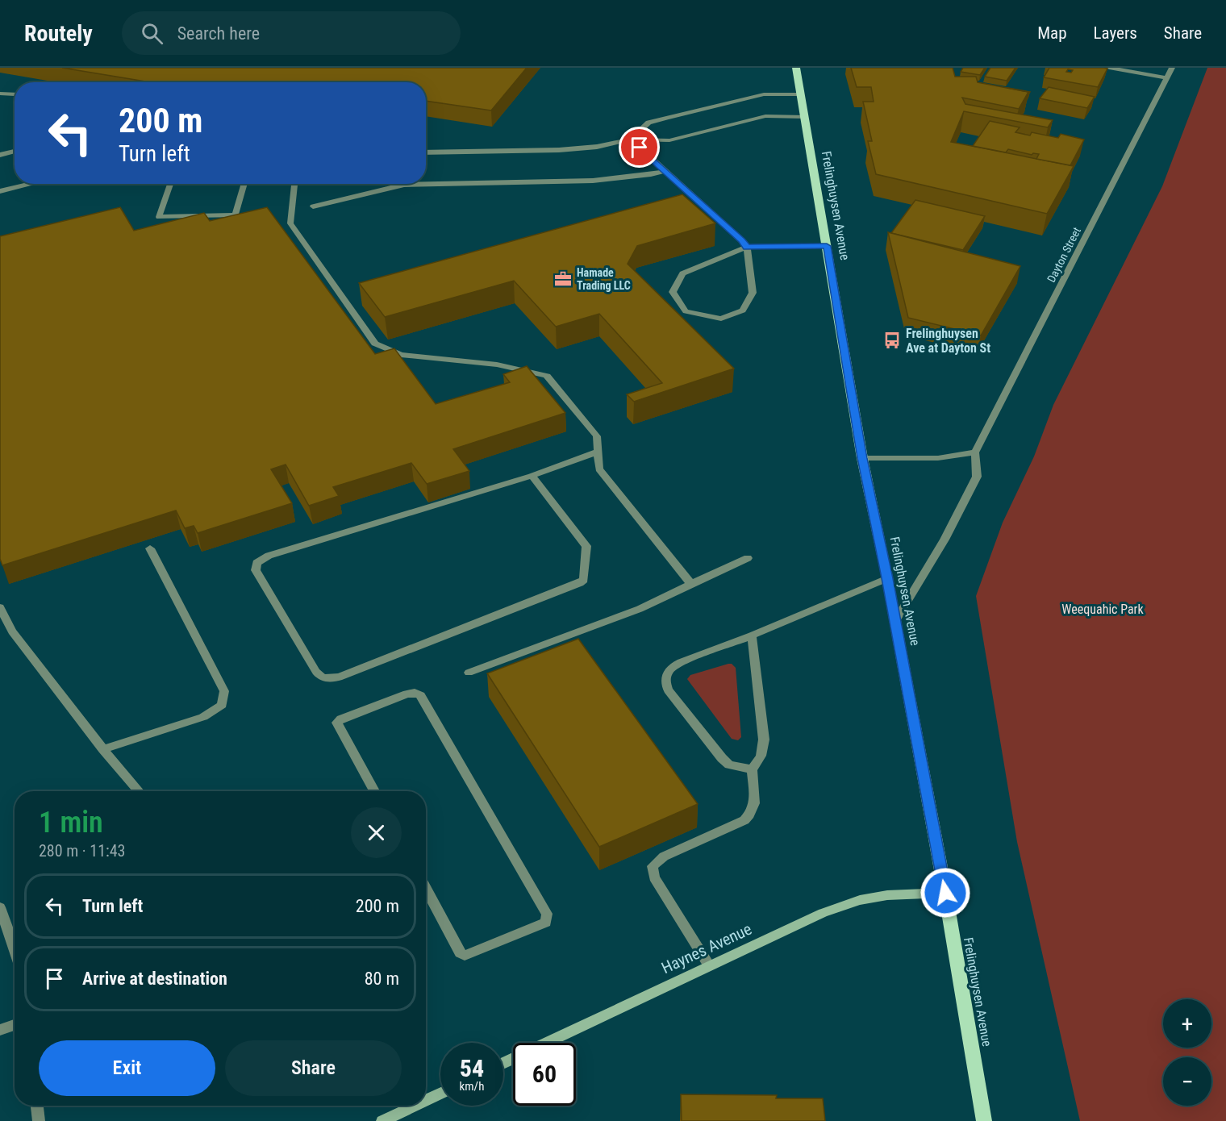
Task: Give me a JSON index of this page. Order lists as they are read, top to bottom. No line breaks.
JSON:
{"streets":{"main road":["Frelinghuysen Avenue","Haynes Avenue"],"street":["Dayton Street"]},"crossings":[["Frelinghuysen Avenue","Haynes Avenue"]],"parks":["Weequahic Park"],"places":{"office":["Hamade Trading LLC"],"bus stop":["Frelinghuysen Ave at Dayton St"]},"page":{"header":"Routely","search":"Search here","nav":["Map","Layers","Share"],"turn":["200 m","Turn left"],"heading":["1 min","280 m · 11:43"],"list":[{"name":"Turn left","value":"200 m"},{"name":"Arrive at destination","value":"80 m"}],"map_buttons":["+","−"],"buttons":["Exit","Share"],"speed":"54 km/h","limit":"60"}}
